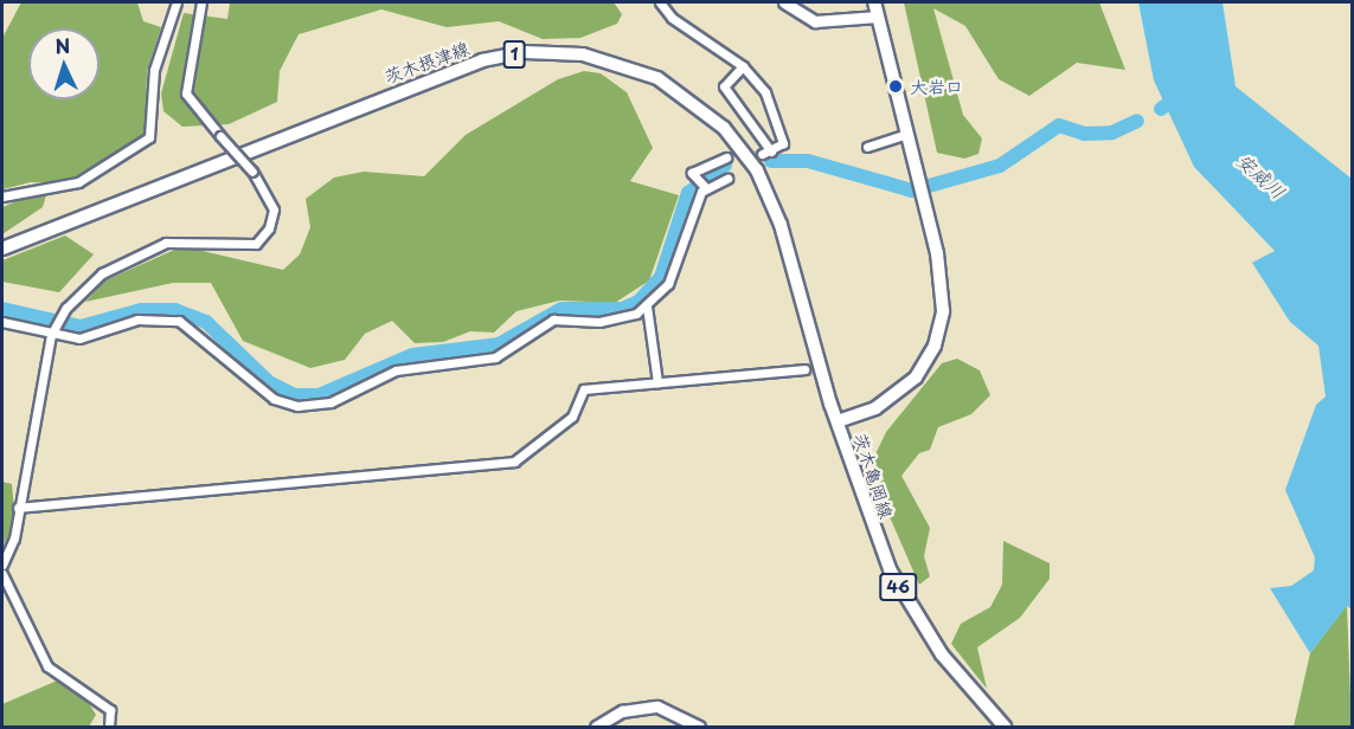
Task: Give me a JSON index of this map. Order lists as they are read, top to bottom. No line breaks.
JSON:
{"streets":{"main road":["1","茨木摂津線","茨木亀岡線","46"]},"crossings":[["茨木摂津線","茨木亀岡線"]],"water":["安威川"],"places":["大岩口"],"north":"top"}
